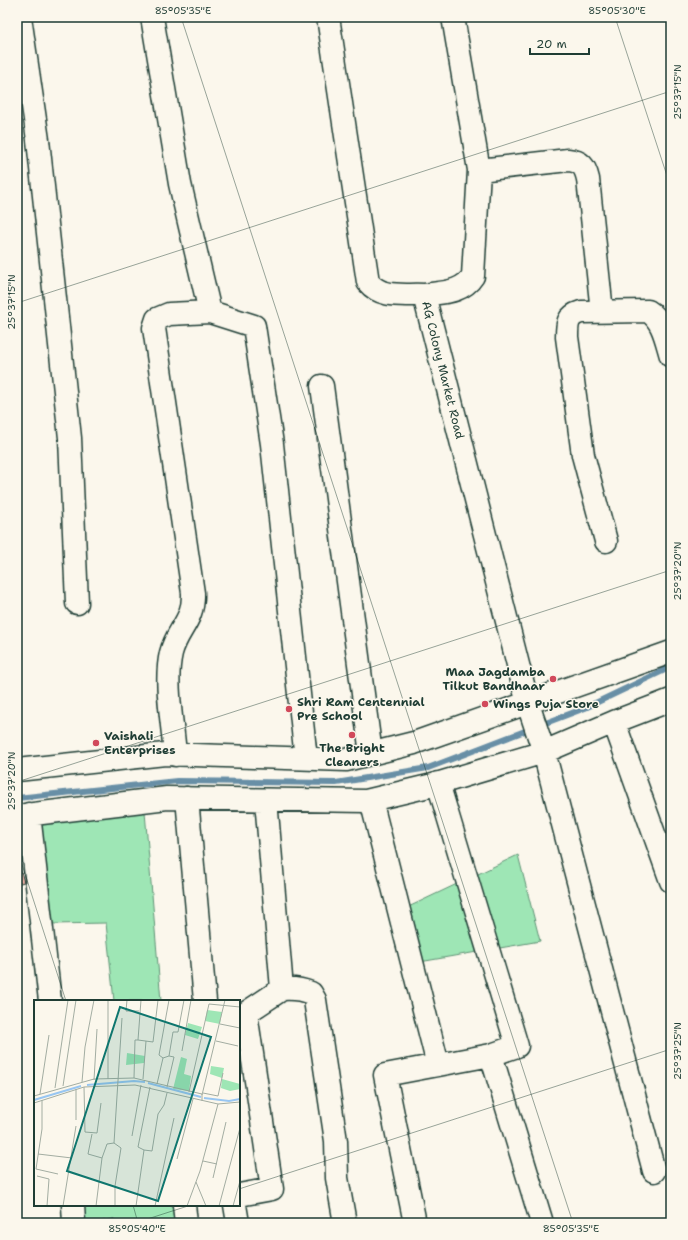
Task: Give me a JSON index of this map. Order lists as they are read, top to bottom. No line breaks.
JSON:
{"streets":{"street":["AG Colony Market Road"]},"places":["Maa Jagdamba Tilkut Bandhaar","Wings Puja Store","Shri Ram Centennial Pre School","The Bright Cleaners","Vaishali Enterprises"],"scale_bar":"20 m","coordinates":["85°05'35\"E","85°05'30\"E","25°37'15\"N","25°37'20\"N","25°37'25\"N","85°05'40\"E"]}
